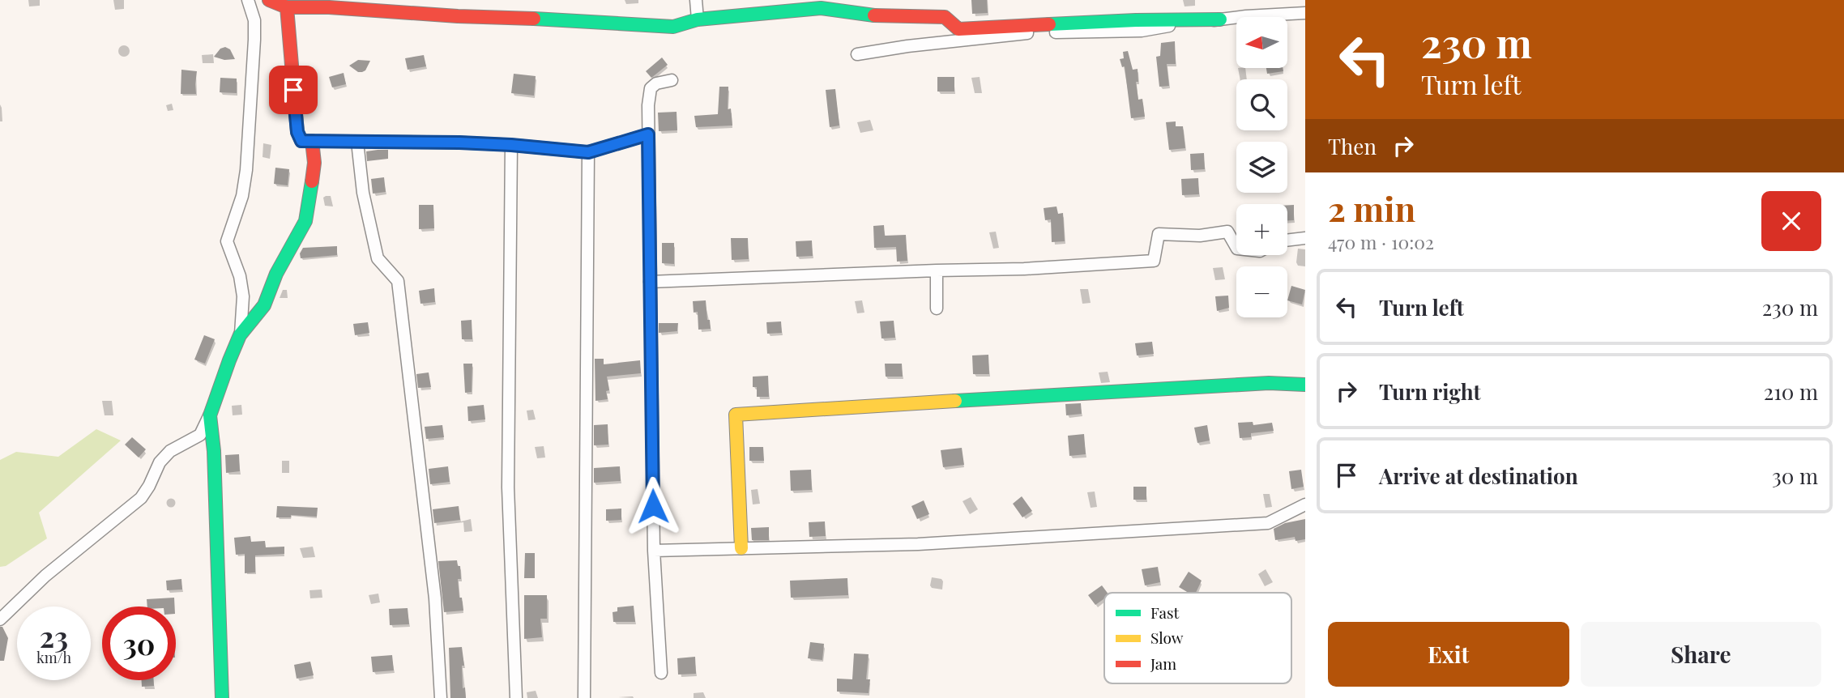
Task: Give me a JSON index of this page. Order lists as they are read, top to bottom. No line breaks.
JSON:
{"legend":["Fast","Slow","Jam"],"north":"left","page":{"turn":["230 m","Turn left"],"map_buttons":["+","−"],"then":"Then","heading":["2 min","470 m · 10:02"],"list":[{"name":"Turn left","value":"230 m"},{"name":"Turn right","value":"210 m"},{"name":"Arrive at destination","value":"30 m"}],"speed":"23 km/h","limit":"30","buttons":["Exit","Share"]}}
